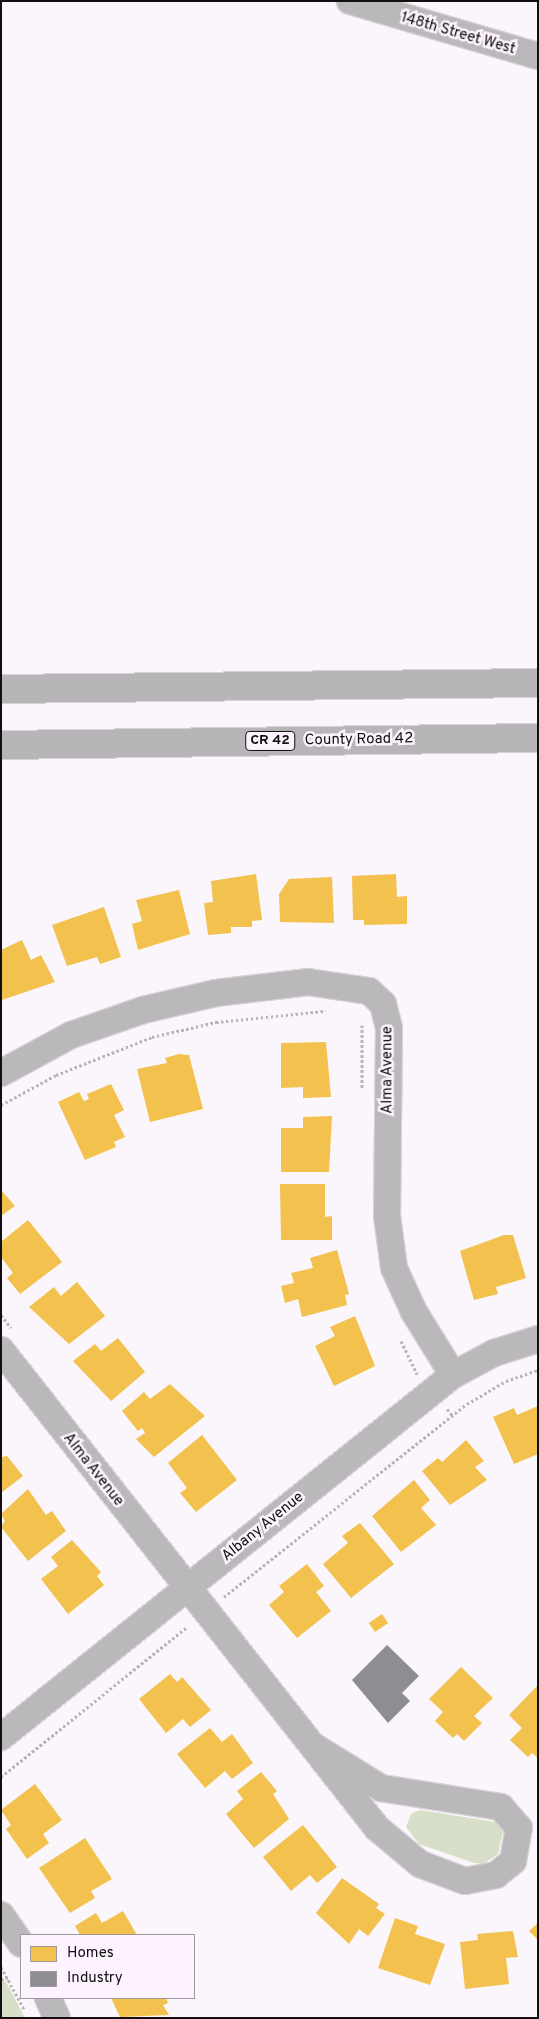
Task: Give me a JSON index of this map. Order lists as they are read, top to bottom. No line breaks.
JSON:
{"streets":{"highway":["County Road 42","CR 42"],"street":["148th Street West","Alma Avenue","Albany Avenue"]},"crossings":[["Alma Avenue","Albany Avenue"]],"legend":["Homes","Industry"]}
